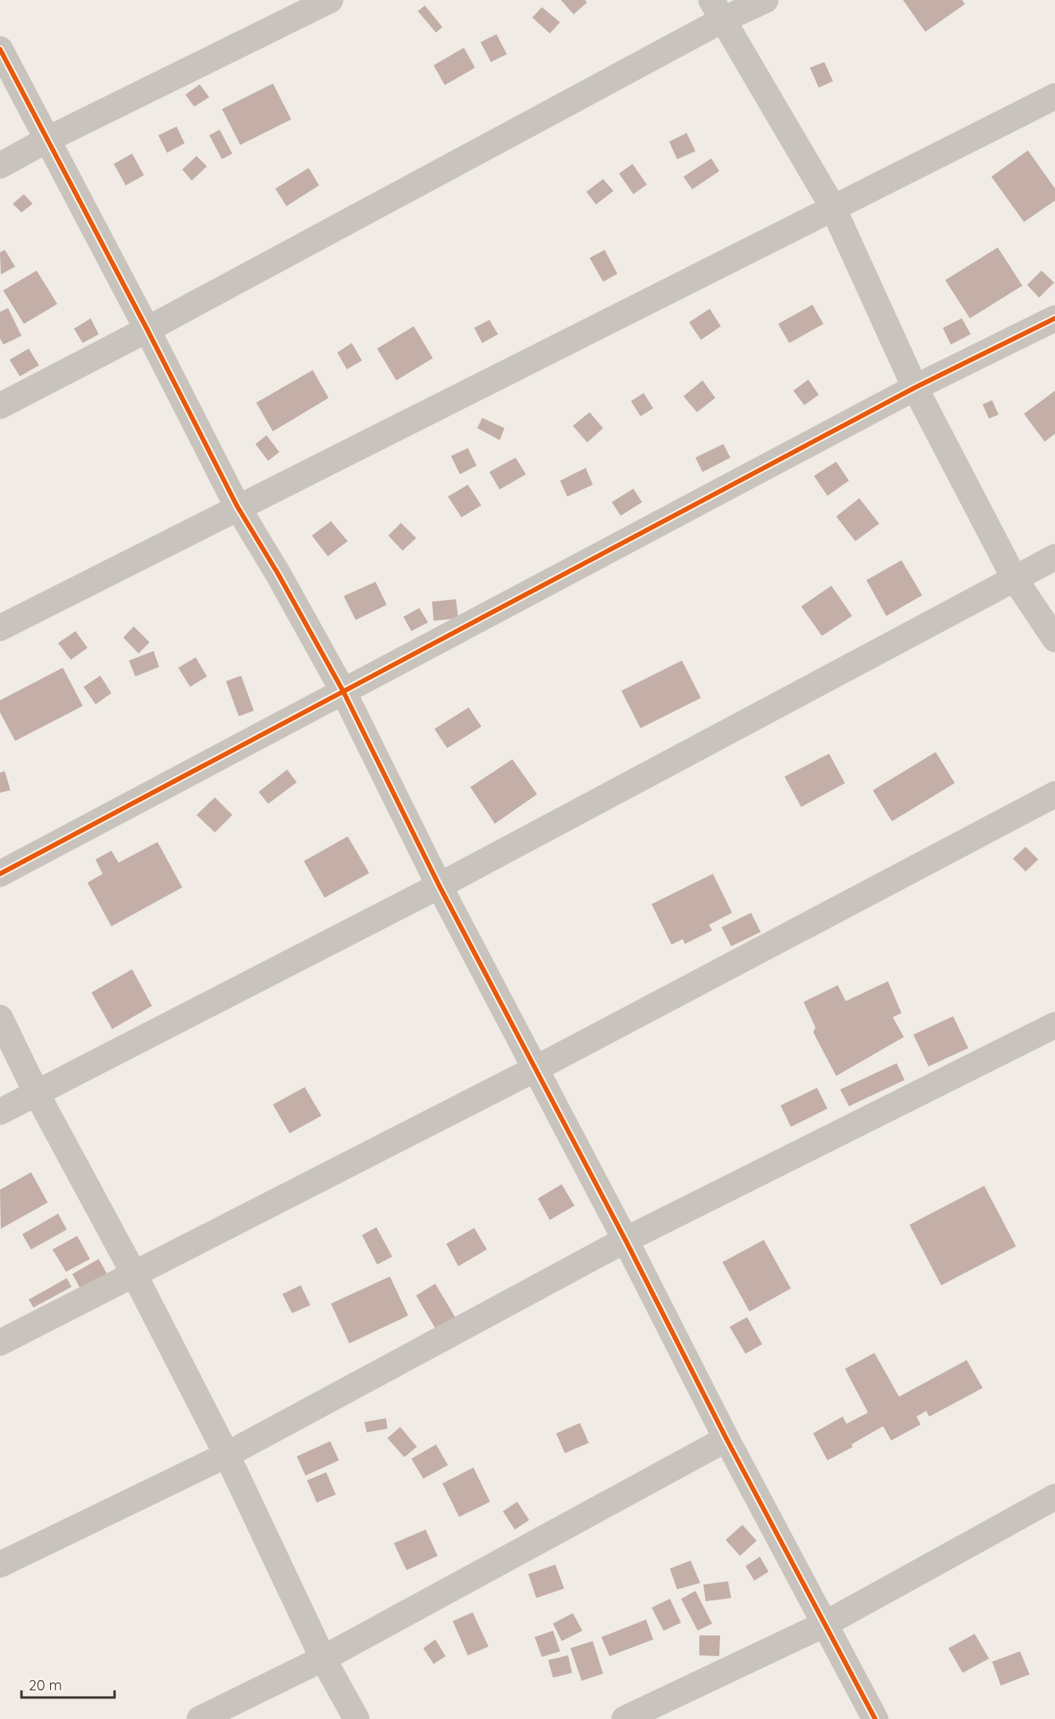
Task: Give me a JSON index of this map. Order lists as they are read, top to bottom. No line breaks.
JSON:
{"scale_bar":"20 m"}
